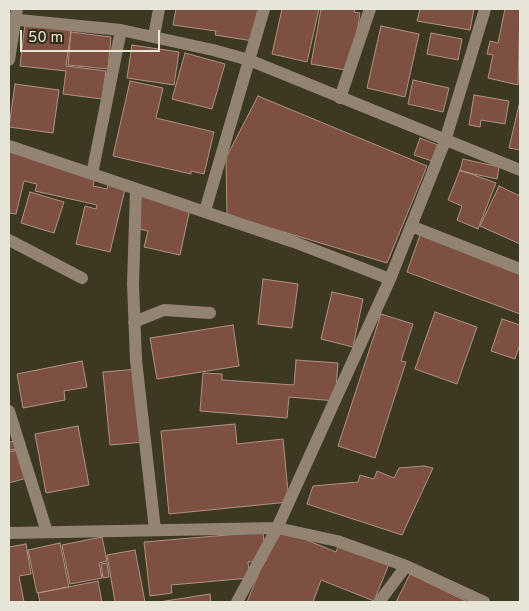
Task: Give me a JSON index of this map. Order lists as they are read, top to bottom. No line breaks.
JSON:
{"scale_bar":"50 m"}
